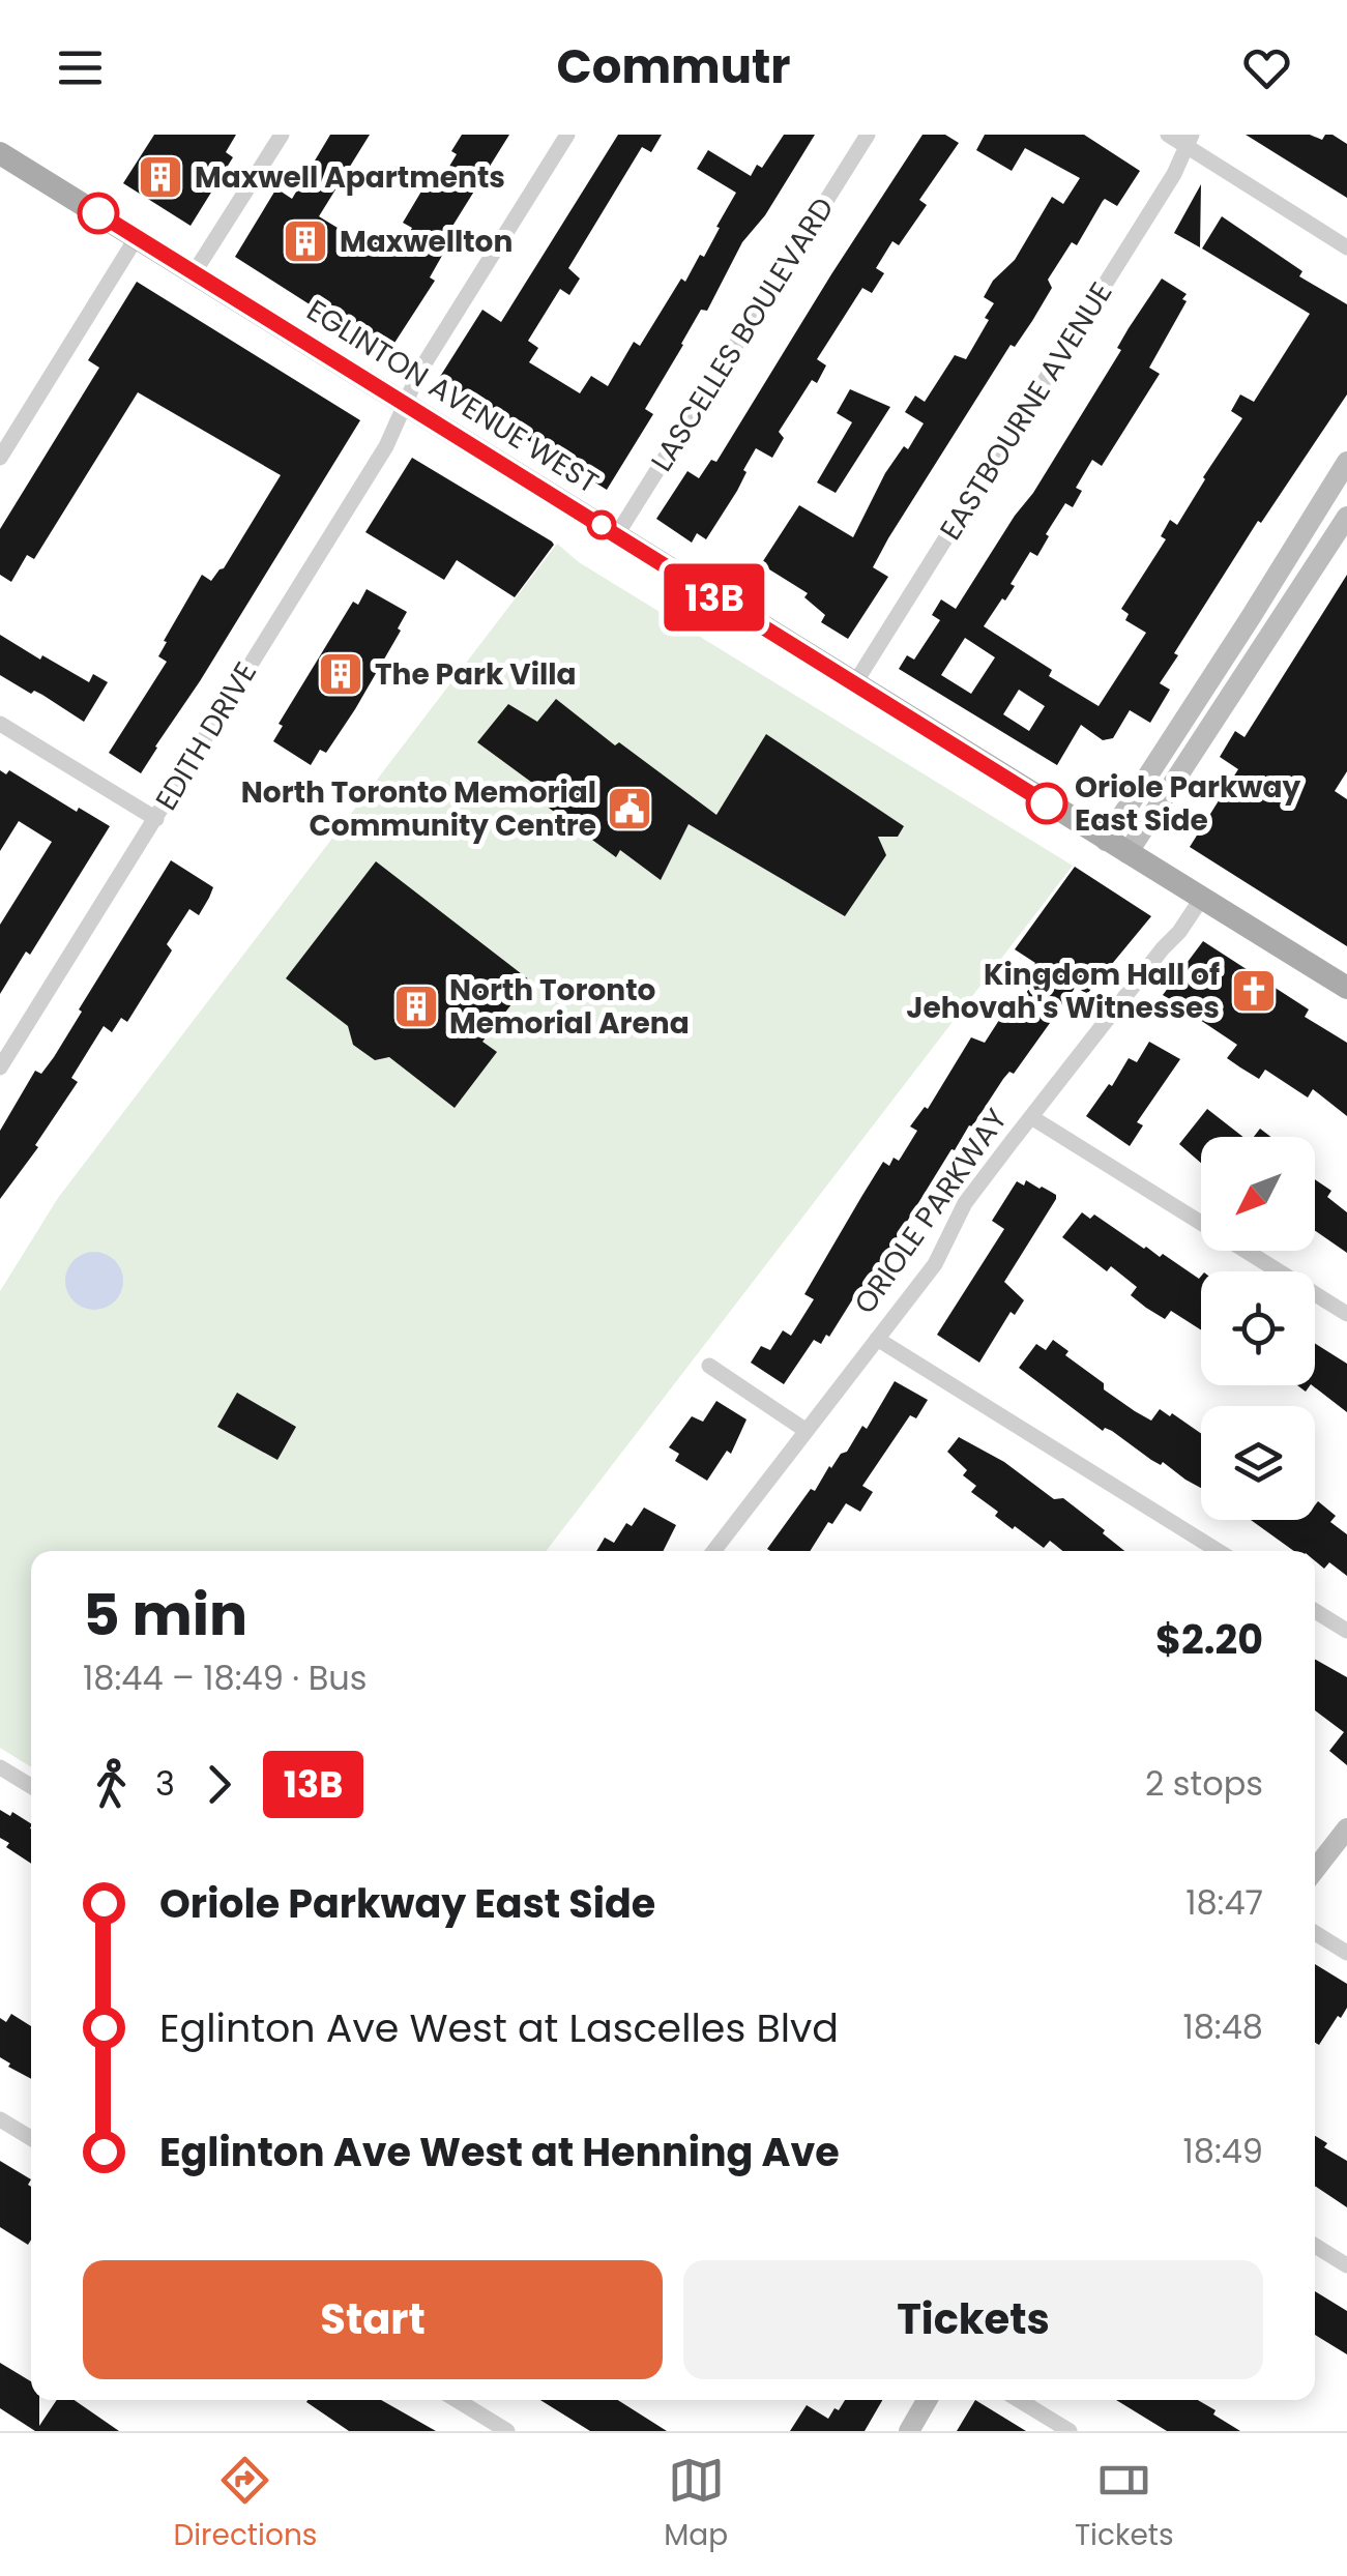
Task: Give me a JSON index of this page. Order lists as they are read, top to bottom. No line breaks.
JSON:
{"streets":{"main road":["EGLINTON AVENUE WEST"],"street":["LASCELLES BOULEVARD","EASTBOURNE AVENUE","EDITH DRIVE","ORIOLE PARKWAY"]},"crossings":[["LASCELLES BOULEVARD","EGLINTON AVENUE WEST"],["EGLINTON AVENUE WEST","EASTBOURNE AVENUE"],["EGLINTON AVENUE WEST","EDITH DRIVE"],["EGLINTON AVENUE WEST","ORIOLE PARKWAY"]],"places":{"building":["Maxwell Apartments","Maxwellton","The Park Villa","North Toronto Memorial Arena"],"other":["Oriole Parkway East Side"],"public building":["North Toronto Memorial Community Centre"],"church":["Kingdom Hall of Jehovah's Witnesses"]},"lines":["bus line 13B"],"north":"bottom left","page":{"header":"Commutr","on_map":"13B","heading":["5 min","18:44 – 18:49 · Bus","$2.20"],"legs":["3","13B","2 stops"],"list":[{"name":"Oriole Parkway East Side","value":"18:47"},{"name":"Eglinton Ave West at Lascelles Blvd","value":"18:48"},{"name":"Eglinton Ave West at Henning Ave","value":"18:49"}],"buttons":["Start","Tickets"],"tabs":["Directions","Map","Tickets"]}}
